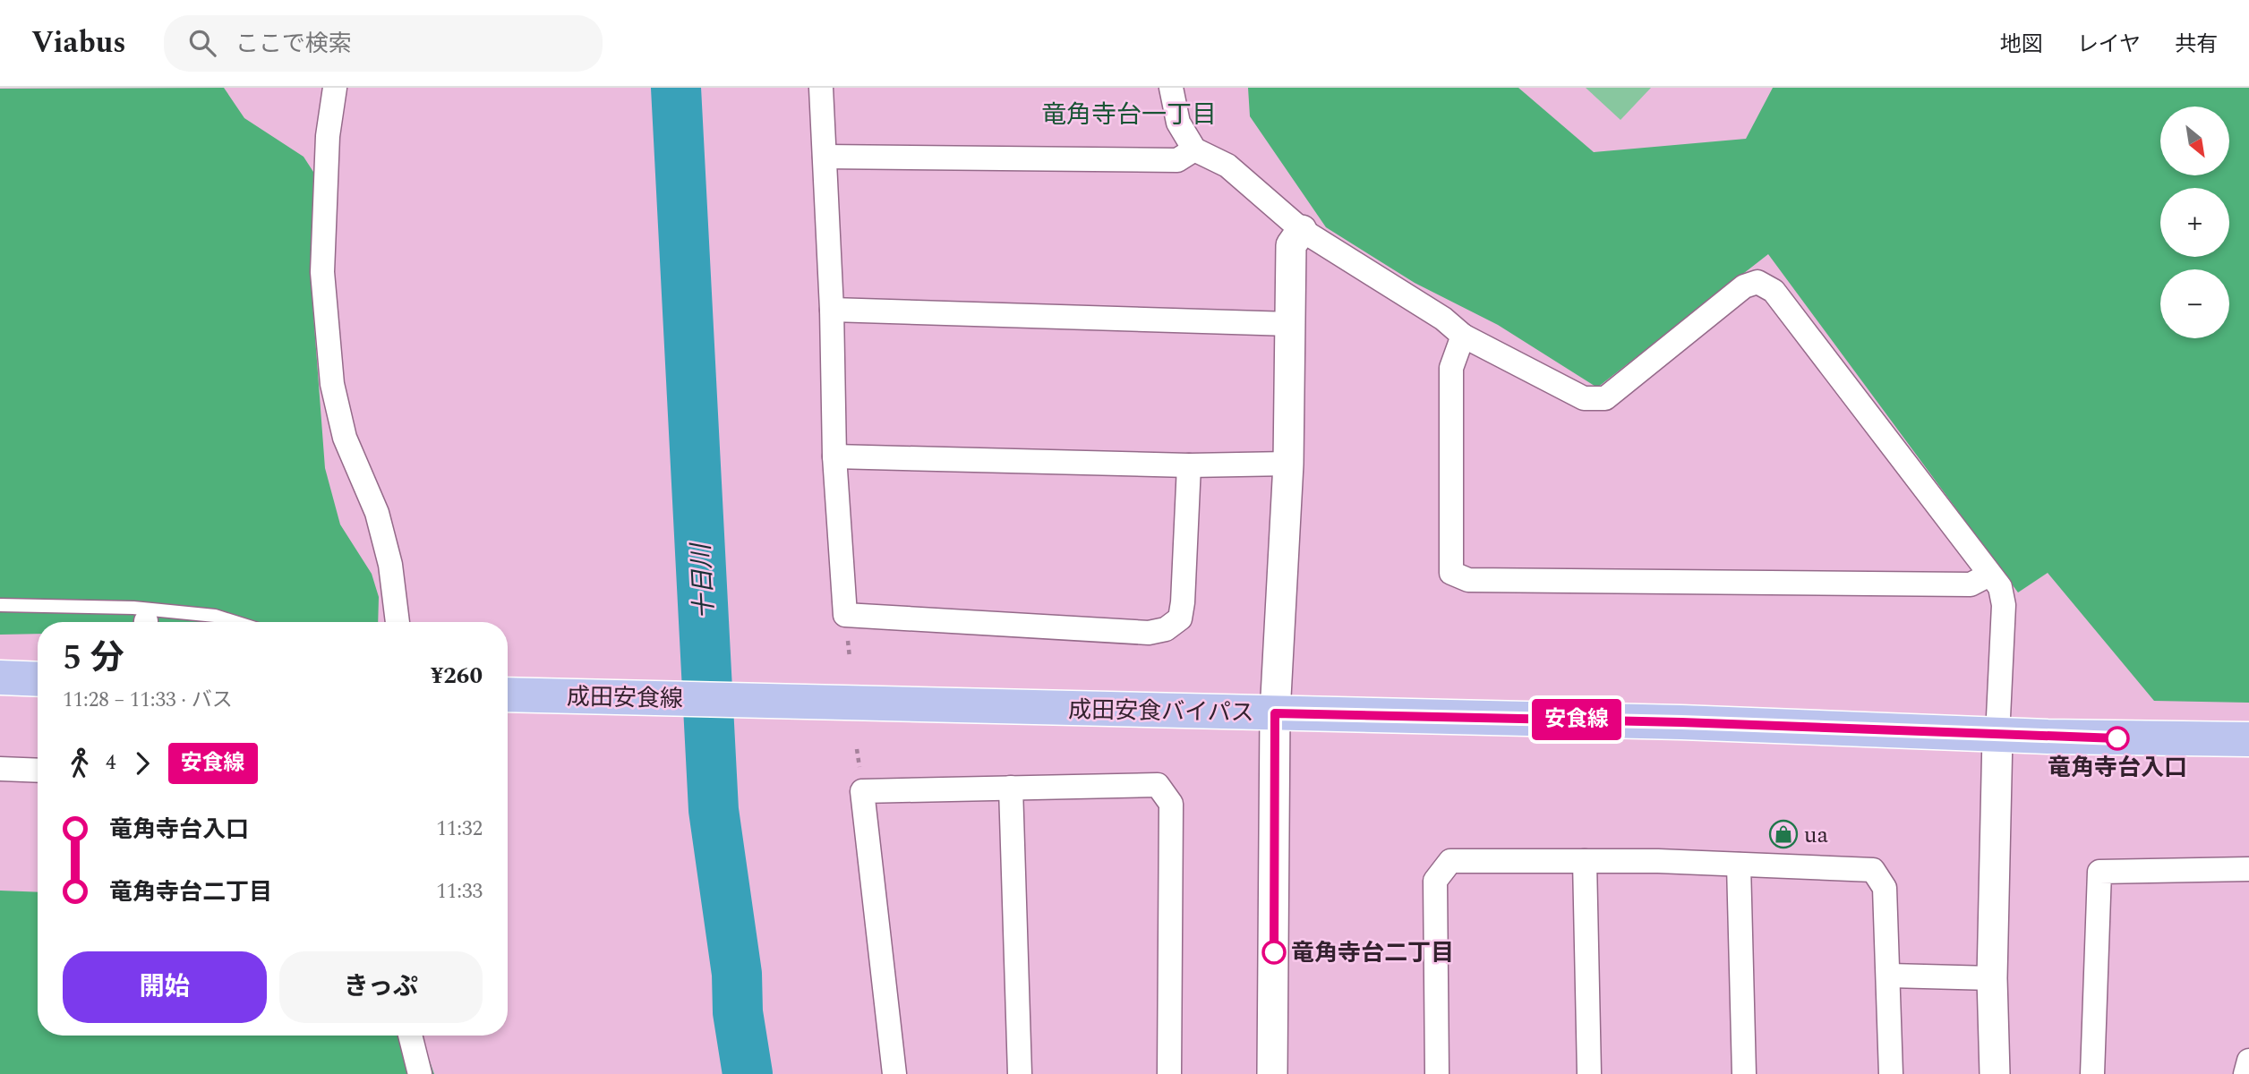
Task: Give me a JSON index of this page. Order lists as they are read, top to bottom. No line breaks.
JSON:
{"streets":{"main road":["成田安食線","成田安食バイパス"]},"crossings":[["成田安食線","成田安食バイパス"]],"districts":["竜角寺台一丁目"],"water":["十日川"],"places":{"other":["竜角寺台入口","竜角寺台二丁目"],"shop":["ua"]},"lines":["bus line 安食線"],"north":"bottom right","page":{"header":"Viabus","search":"ここで検索","nav":["地図","レイヤ","共有"],"on_map":"安食線","map_buttons":["+","−"],"heading":["5 分","11:28 – 11:33 · バス","¥260"],"legs":["4","安食線"],"list":[{"name":"竜角寺台入口","value":"11:32"},{"name":"竜角寺台二丁目","value":"11:33"}],"buttons":["開始","きっぷ"]}}
